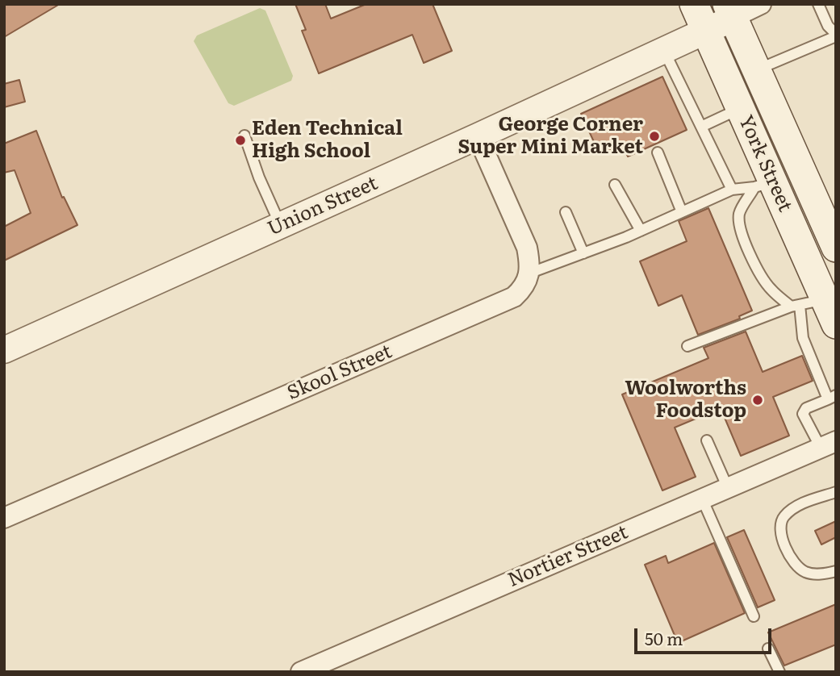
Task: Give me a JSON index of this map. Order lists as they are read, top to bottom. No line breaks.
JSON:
{"streets":{"main road":["York Street"],"street":["Union Street","Skool Street","Nortier Street"]},"crossings":[["York Street","Union Street"]],"places":["George Corner Super Mini Market","Eden Technical High School","Woolworths Foodstop"],"scale_bar":"50 m"}
